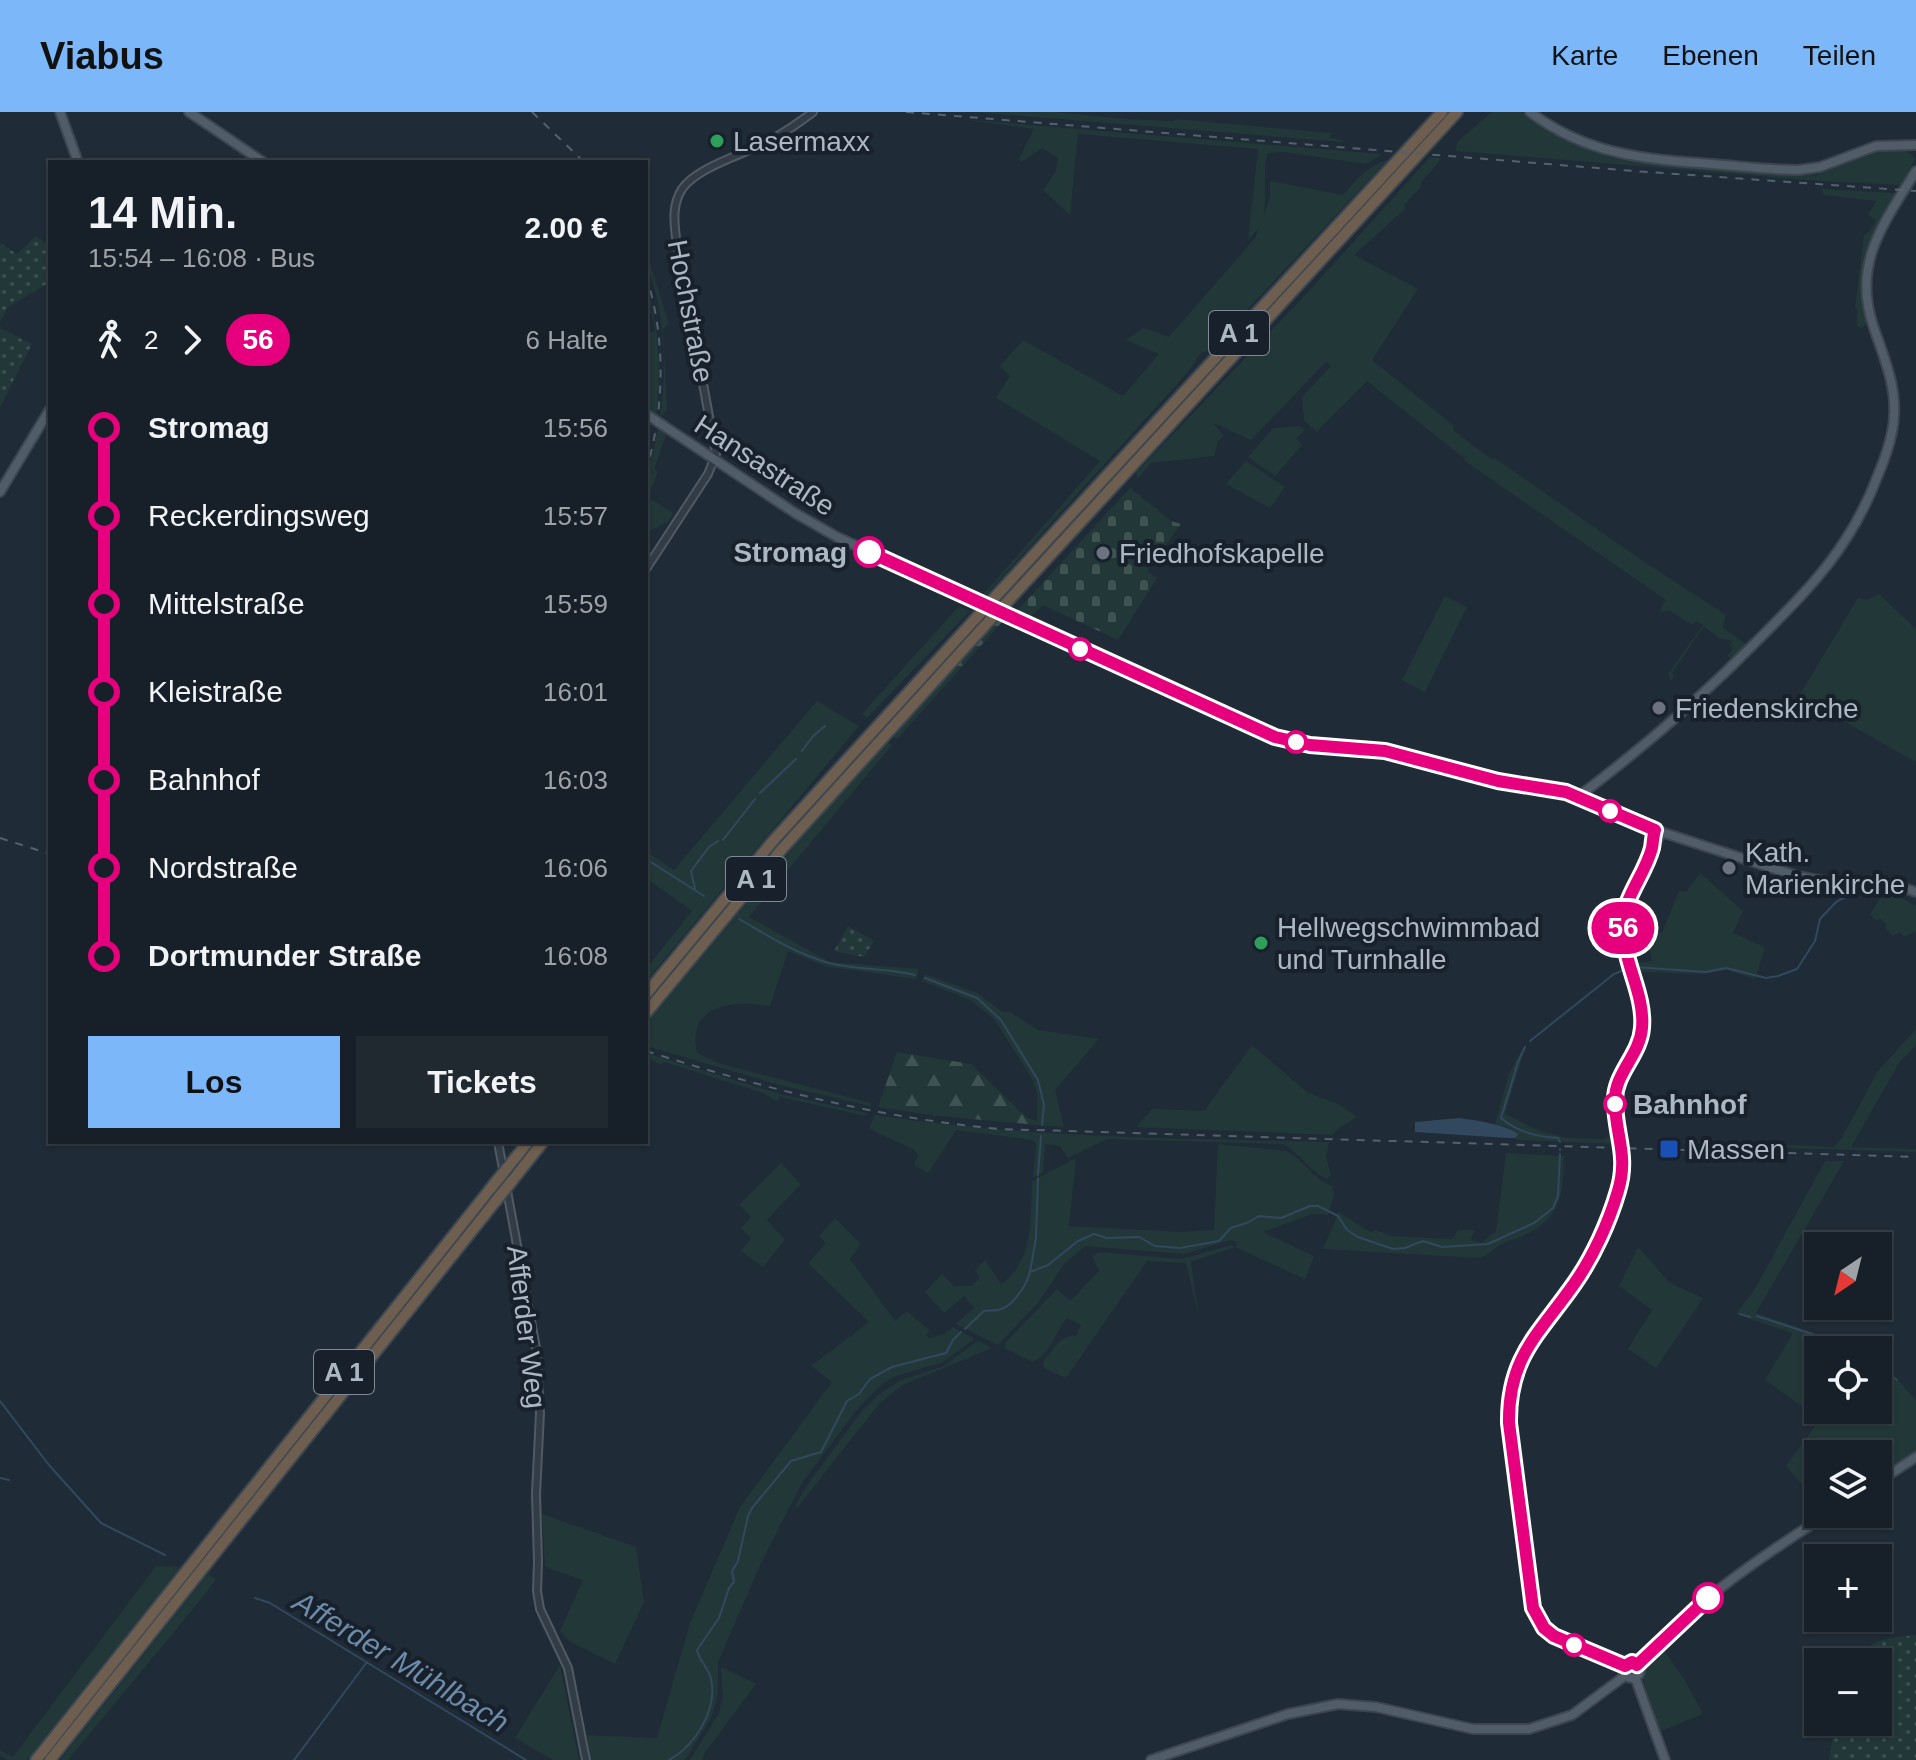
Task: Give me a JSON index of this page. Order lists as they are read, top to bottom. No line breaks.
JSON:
{"streets":{"highway":["A 1"],"main road":["Hansastraße"],"street":["Hochstraße","Afferder Weg"]},"crossings":[["Hochstraße","Hansastraße"]],"water":["Afferder Mühlbach"],"places":{"other":["Lasermaxx","Stromag","Friedhofskapelle","Friedenskirche","Kath. Marienkirche","Hellwegschwimmbad und Turnhalle","Bahnhof"],"transit":["Massen"]},"lines":["bus line 56"],"north":"bottom left","page":{"header":"Viabus","nav":["Karte","Ebenen","Teilen"],"on_map":"56","heading":["14 Min.","15:54 – 16:08 · Bus","2.00 €"],"legs":["2","56","6 Halte"],"list":[{"name":"Stromag","value":"15:56"},{"name":"Reckerdingsweg","value":"15:57"},{"name":"Mittelstraße","value":"15:59"},{"name":"Kleistraße","value":"16:01"},{"name":"Bahnhof","value":"16:03"},{"name":"Nordstraße","value":"16:06"},{"name":"Dortmunder Straße","value":"16:08"}],"buttons":["Los","Tickets"],"map_buttons":["+","−"]}}
